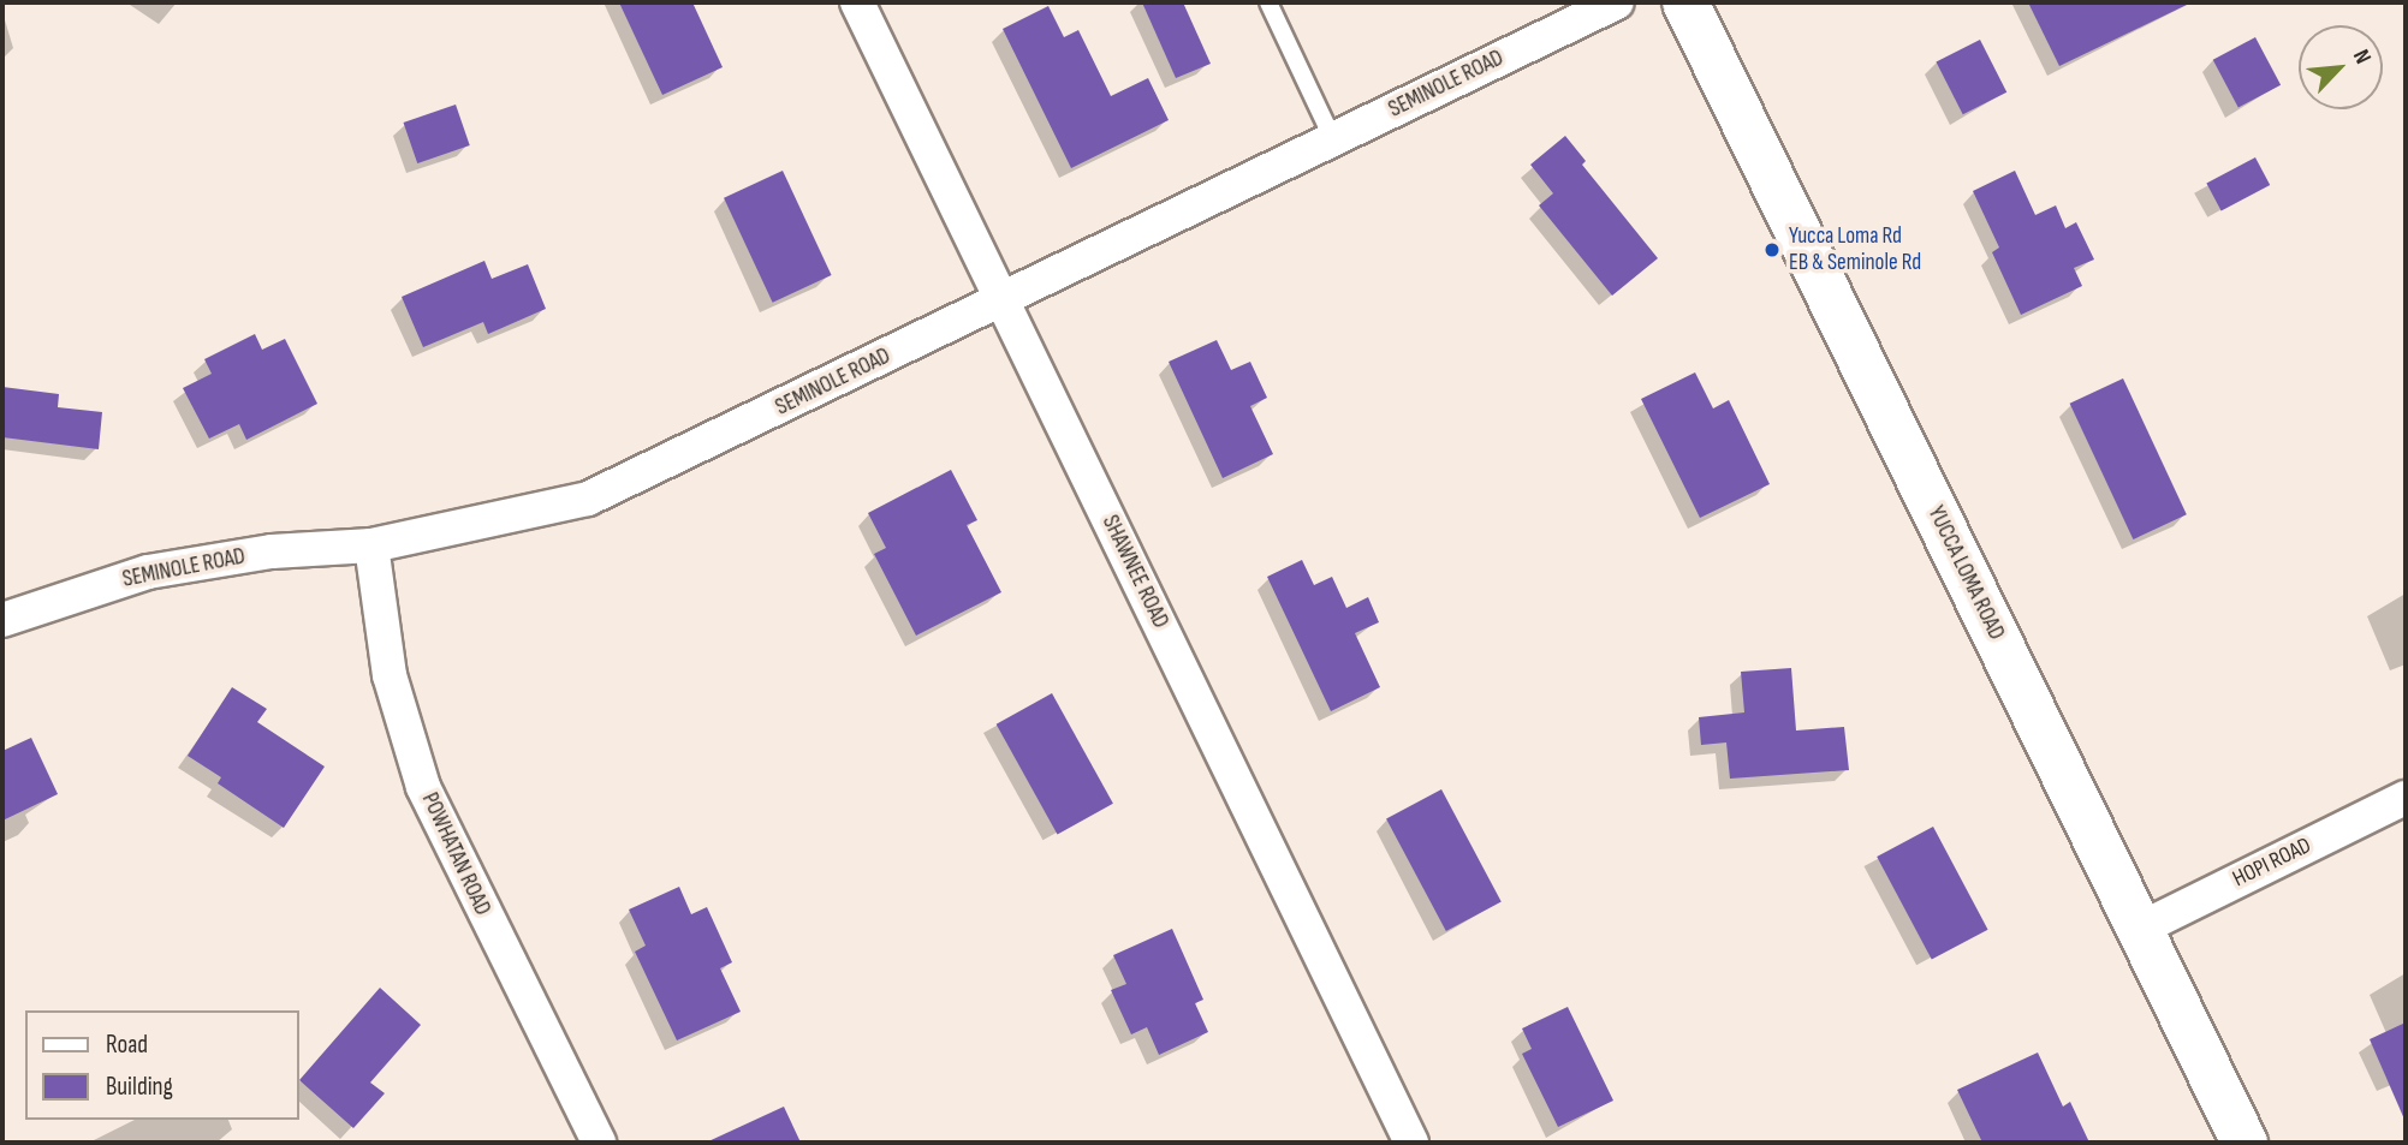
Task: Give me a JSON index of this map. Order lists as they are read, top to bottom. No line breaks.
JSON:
{"streets":{"main road":["YUCCA LOMA ROAD"],"street":["SEMINOLE ROAD","SHAWNEE ROAD","POWHATAN ROAD","HOPI ROAD"]},"crossings":[["SEMINOLE ROAD","SHAWNEE ROAD"],["SEMINOLE ROAD","POWHATAN ROAD"],["YUCCA LOMA ROAD","HOPI ROAD"]],"places":["Yucca Loma Rd EB & Seminole Rd"],"legend":["Road","Building"],"north":"top right"}
